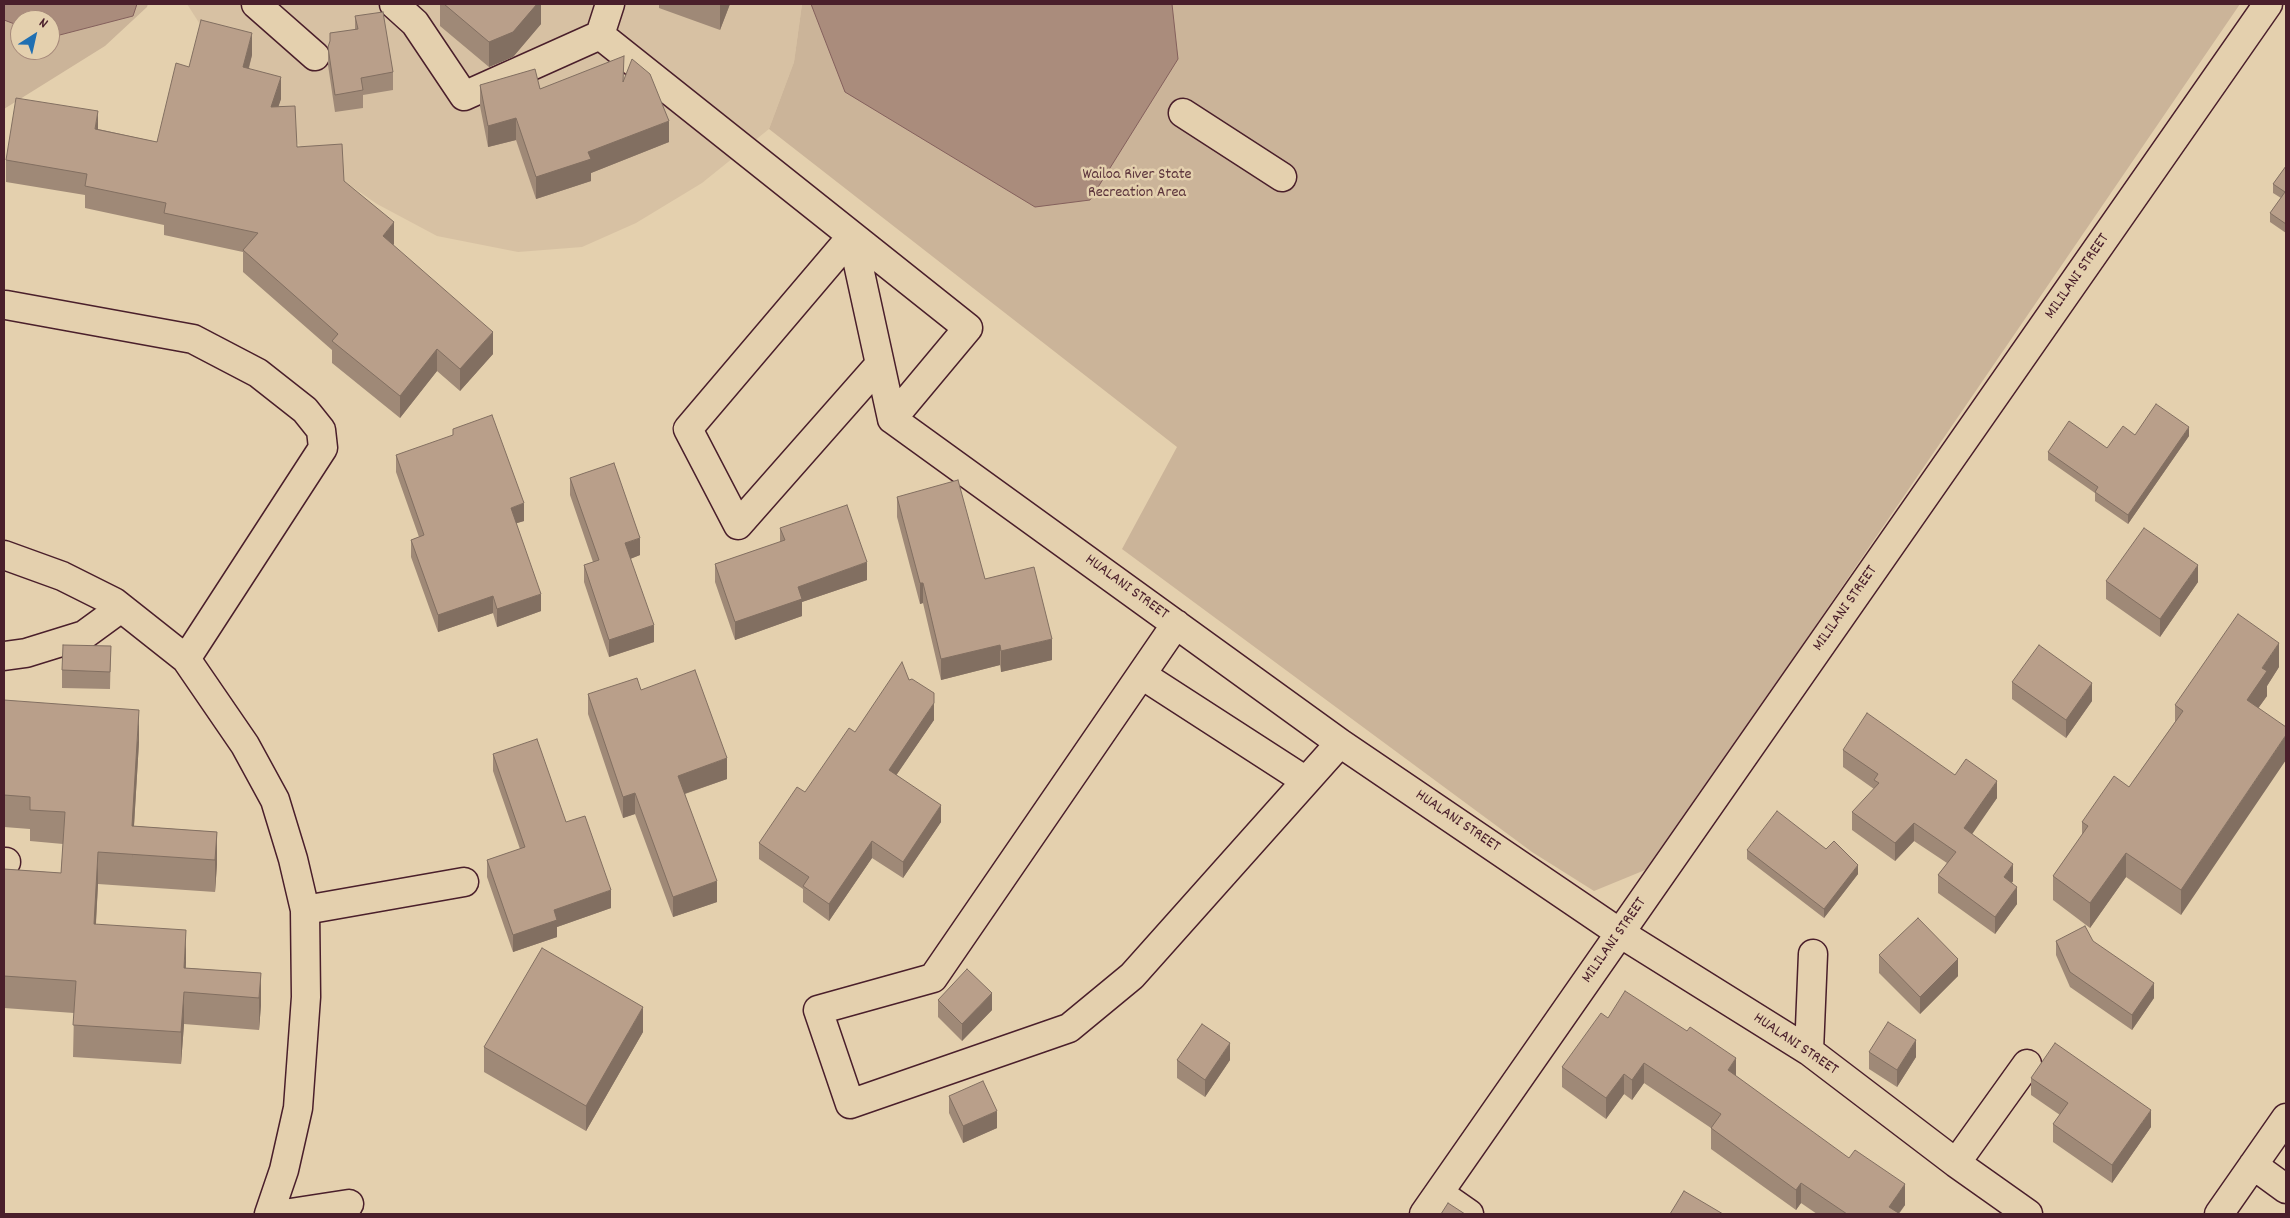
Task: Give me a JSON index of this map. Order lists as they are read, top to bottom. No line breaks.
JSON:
{"streets":{"street":["MILILANI STREET","HUALANI STREET"]},"crossings":[["MILILANI STREET","HUALANI STREET"]],"parks":["Wailoa River State Recreation Area"],"north":"top right"}
